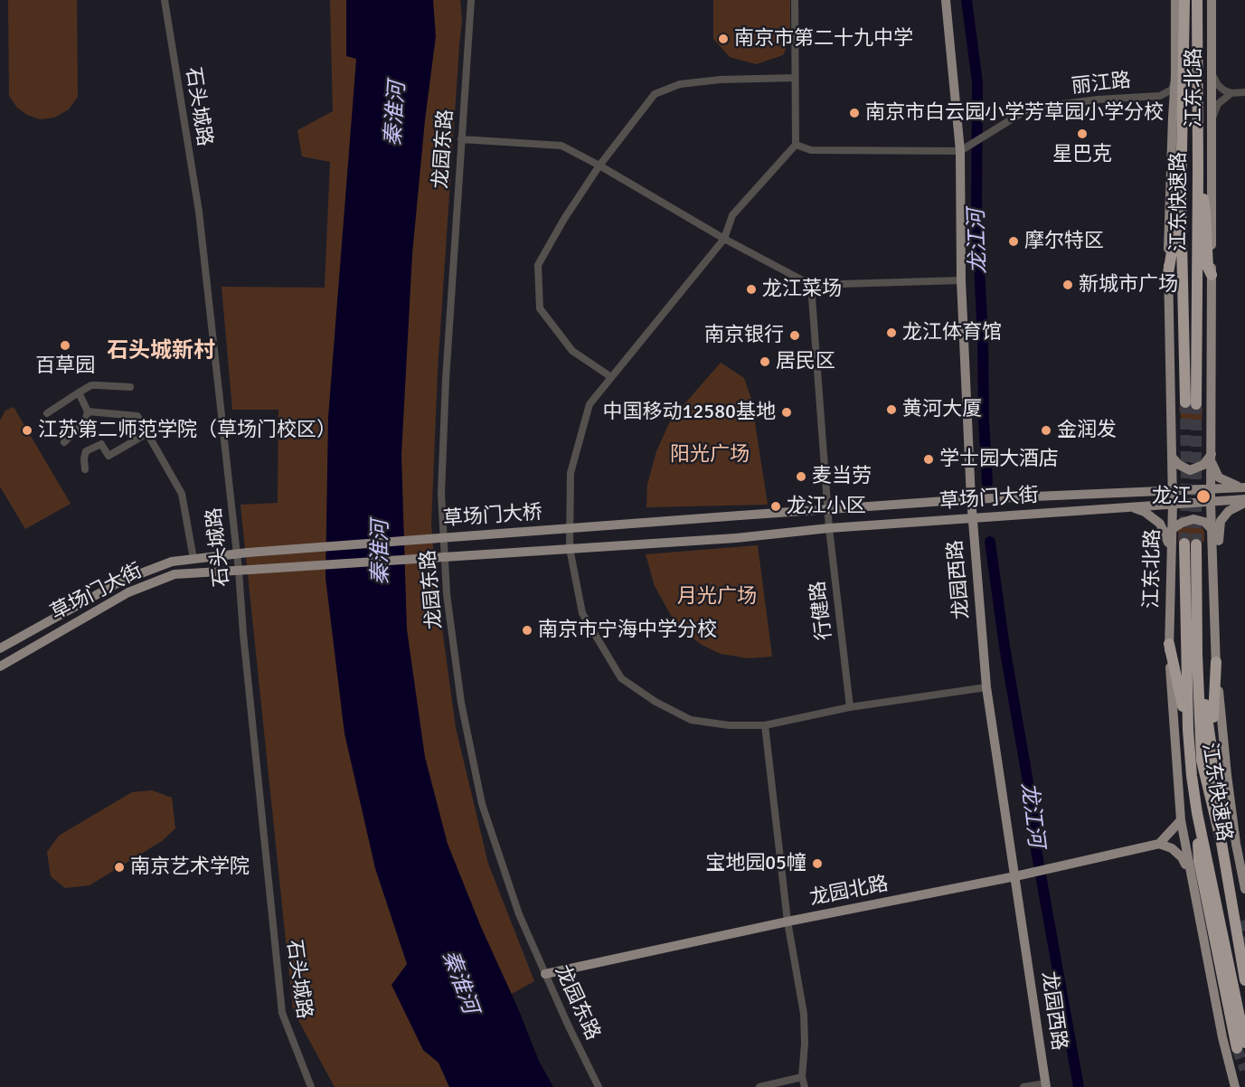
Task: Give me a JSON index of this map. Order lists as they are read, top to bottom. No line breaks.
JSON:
{"streets":{"highway":["江东快速路"],"main road":["江东北路","草场门大街","草场门大桥","龙园西路","龙园北路"],"street":["丽江路","石头城路","龙园东路","行健路"]},"crossings":[["丽江路","江东北路"],["丽江路","龙园西路"],["江东北路","草场门大街"],["石头城路","草场门大街"],["石头城路","草场门大桥"],["龙园东路","龙园北路"],["草场门大街","草场门大桥"],["草场门大街","龙园西路"],["草场门大街","行健路"],["龙园西路","龙园北路"]],"districts":["石头城新村"],"water":["秦淮河","龙江河"],"parks":["阳光广场","月光广场"],"places":["南京市第二十九中学","南京市白云园小学芳草园小学分校","星巴克","摩尔特区","新城市广场","龙江菜场","龙江体育馆","南京银行","百草园","居民区","黄河大厦","中国移动12580基地","江苏第二师范学院（草场门校区）","金润发","学士园大酒店","麦当劳","龙江","龙江小区","南京市宁海中学分校","宝地园05幢","南京艺术学院"]}
